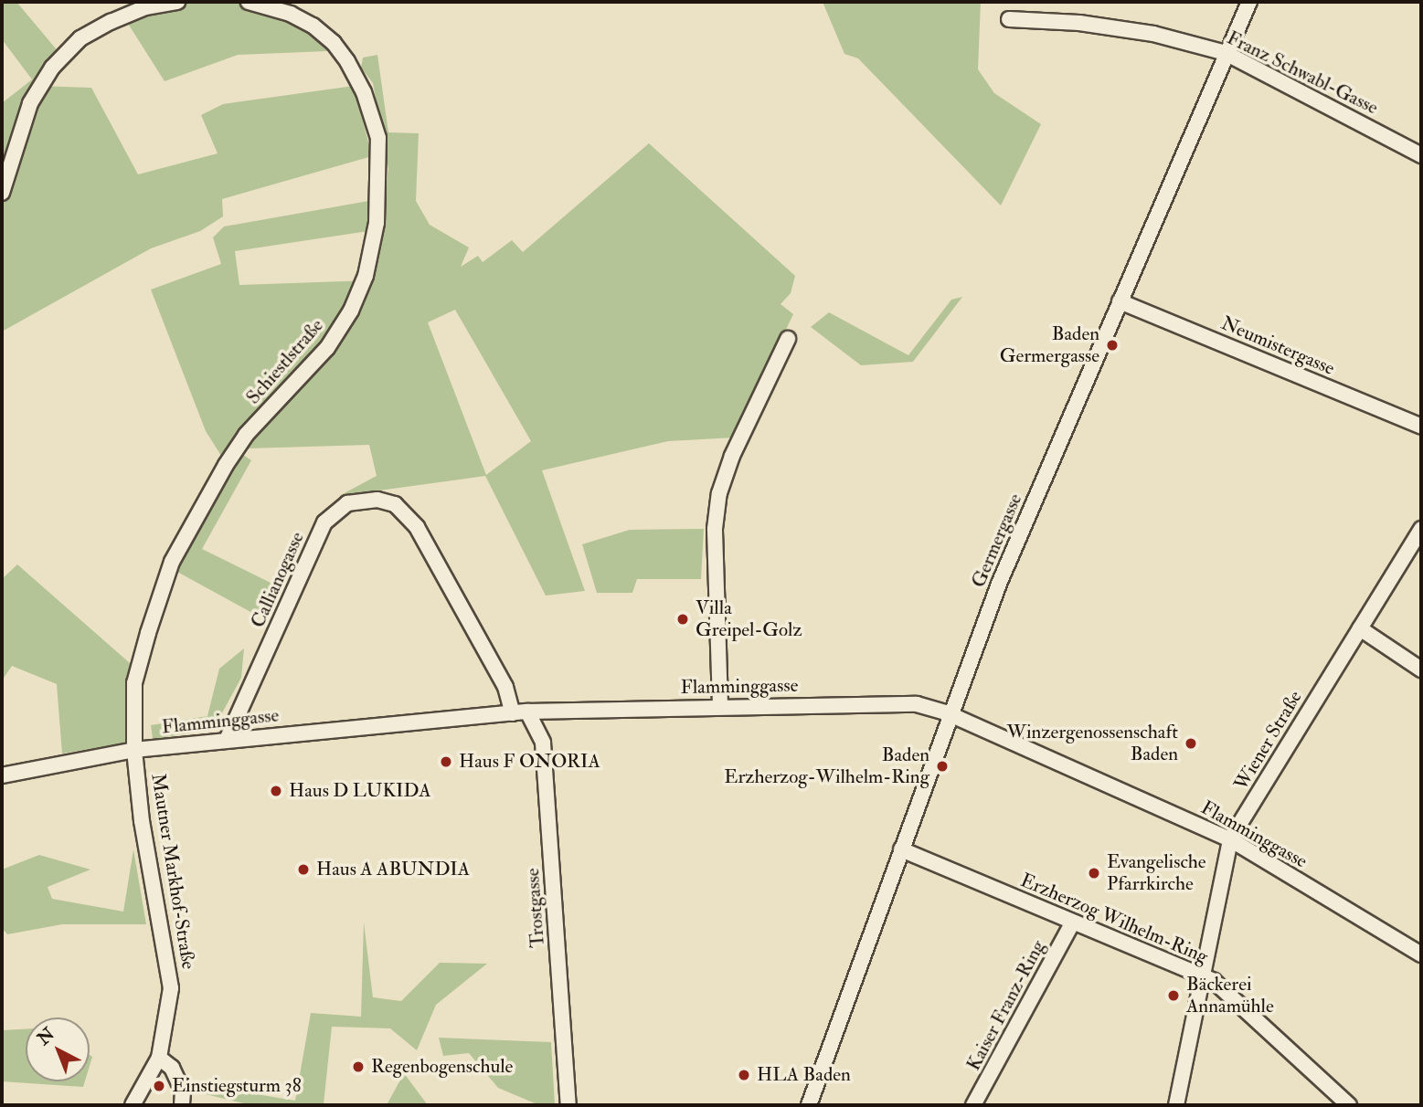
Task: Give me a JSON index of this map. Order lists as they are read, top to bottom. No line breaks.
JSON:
{"streets":{"street":["Franz Schwabl-Gasse","Neumistergasse","Schiestlstraße","Germergasse","Callianogasse","Flamminggasse","Wiener Straße","Mautner Markhof-Straße","Trostgasse","Erzherzog Wilhelm-Ring","Kaiser Franz-Ring"]},"crossings":[["Franz Schwabl-Gasse","Germergasse"],["Neumistergasse","Germergasse"],["Schiestlstraße","Flamminggasse"],["Schiestlstraße","Mautner Markhof-Straße"],["Germergasse","Flamminggasse"],["Germergasse","Erzherzog Wilhelm-Ring"],["Callianogasse","Flamminggasse"],["Callianogasse","Trostgasse"],["Flamminggasse","Wiener Straße"],["Flamminggasse","Mautner Markhof-Straße"],["Flamminggasse","Trostgasse"],["Wiener Straße","Erzherzog Wilhelm-Ring"],["Erzherzog Wilhelm-Ring","Kaiser Franz-Ring"]],"places":["Baden Germergasse","Villa Greipel-Golz","Winzergenossenschaft Baden","Haus F ONORIA","Baden Erzherzog-Wilhelm-Ring","Haus D LUKIDA","Haus A ABUNDIA","Evangelische Pfarrkirche","Bäckerei Annamühle","Regenbogenschule","HLA Baden","Einstiegsturm 38"],"north":"top left"}
